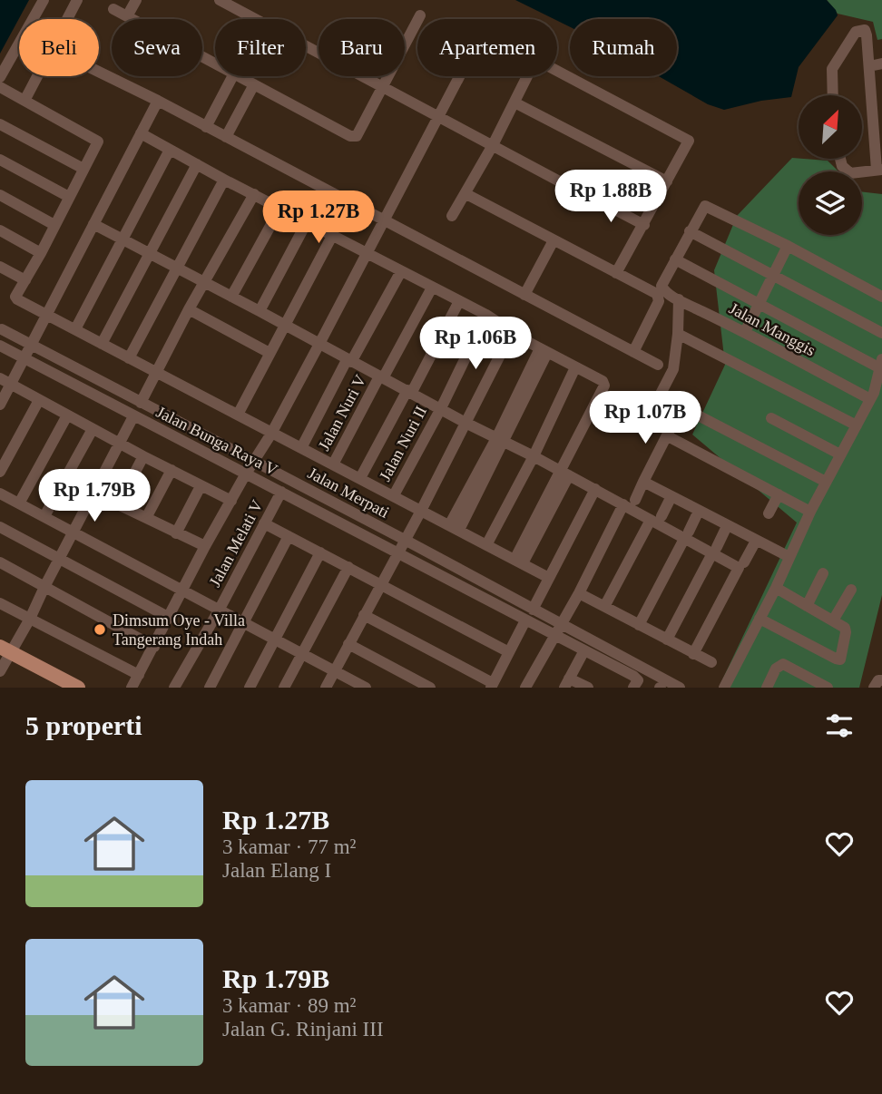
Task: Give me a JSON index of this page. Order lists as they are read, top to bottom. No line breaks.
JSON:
{"streets":{"street":["Jalan Manggis","Jalan Bunga Raya V","Jalan Merpati","Jalan Melati V"]},"crossings":[["Jalan Bunga Raya V","Jalan Melati V"]],"places":["Dimsum Oye - Villa Tangerang Indah"],"north":"top right","page":{"chip":["Beli","Sewa","Filter","Baru","Apartemen","Rumah"],"price":["Rp 1.88B","Rp 1.27B","Rp 1.06B","Rp 1.07B","Rp 1.79B"],"heading":"5 properti","list":[{"name":"Rp 1.27B","note":"3 kamar · 77 m² · Jalan Elang I"},{"name":"Rp 1.79B","note":"3 kamar · 89 m² · Jalan G. Rinjani III"}]}}
